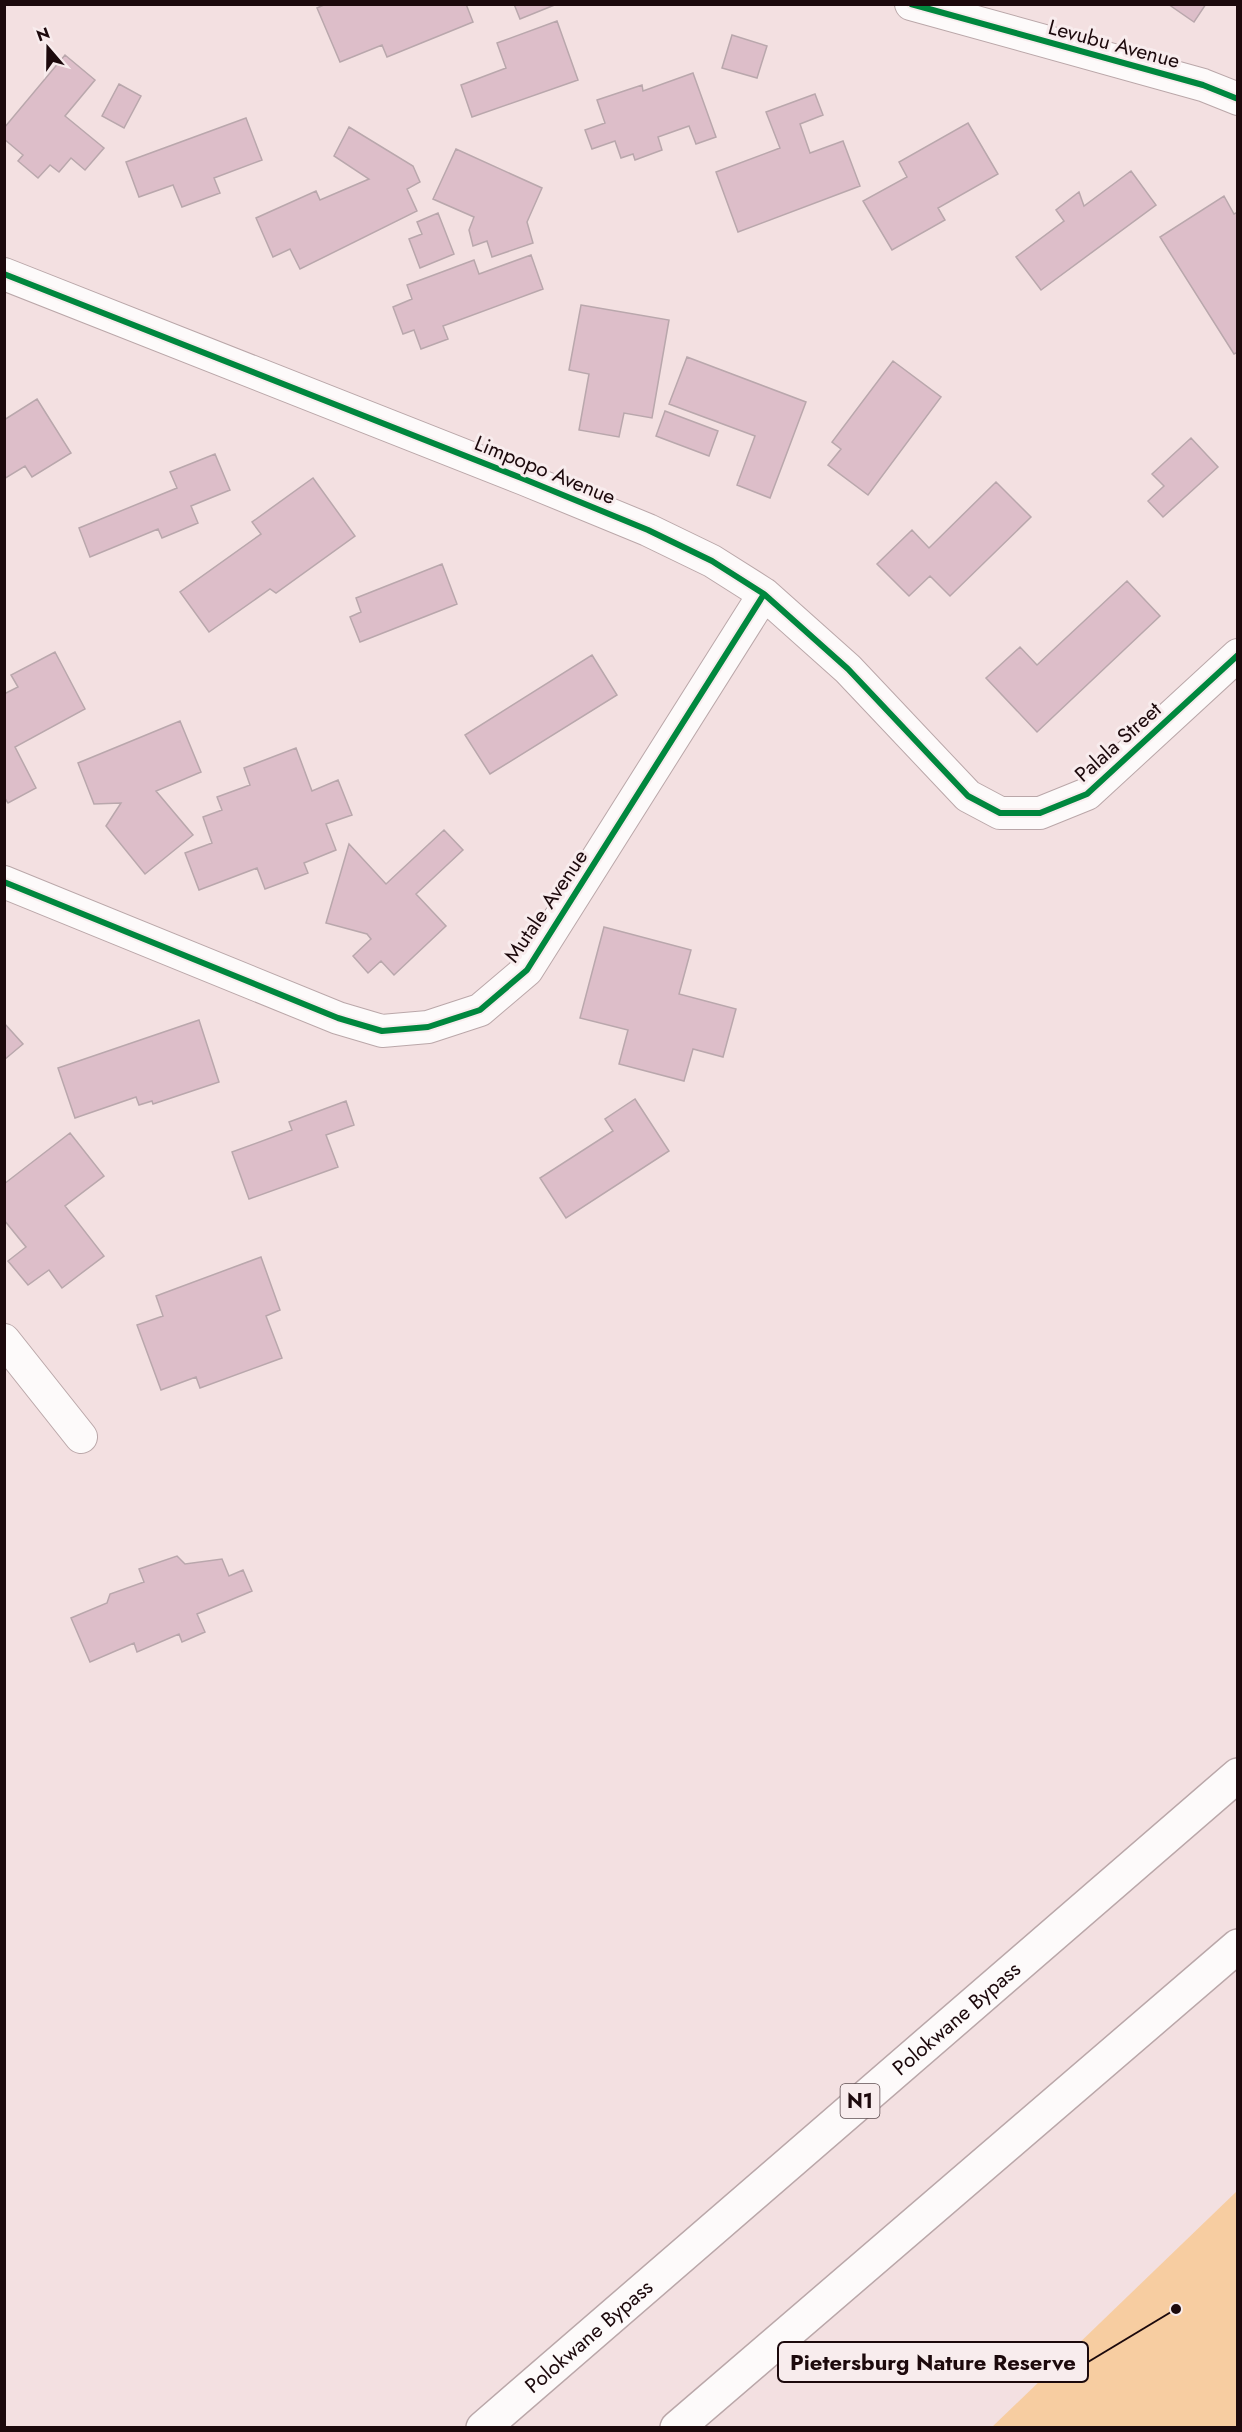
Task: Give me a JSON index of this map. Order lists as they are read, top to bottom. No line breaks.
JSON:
{"streets":{"highway":["Polokwane Bypass","N1"],"street":["Levubu Avenue","Limpopo Avenue","Palala Street","Mutale Avenue"]},"crossings":[["Limpopo Avenue","Palala Street"],["Limpopo Avenue","Mutale Avenue"]],"places":["Pietersburg Nature Reserve"],"north":"top"}
